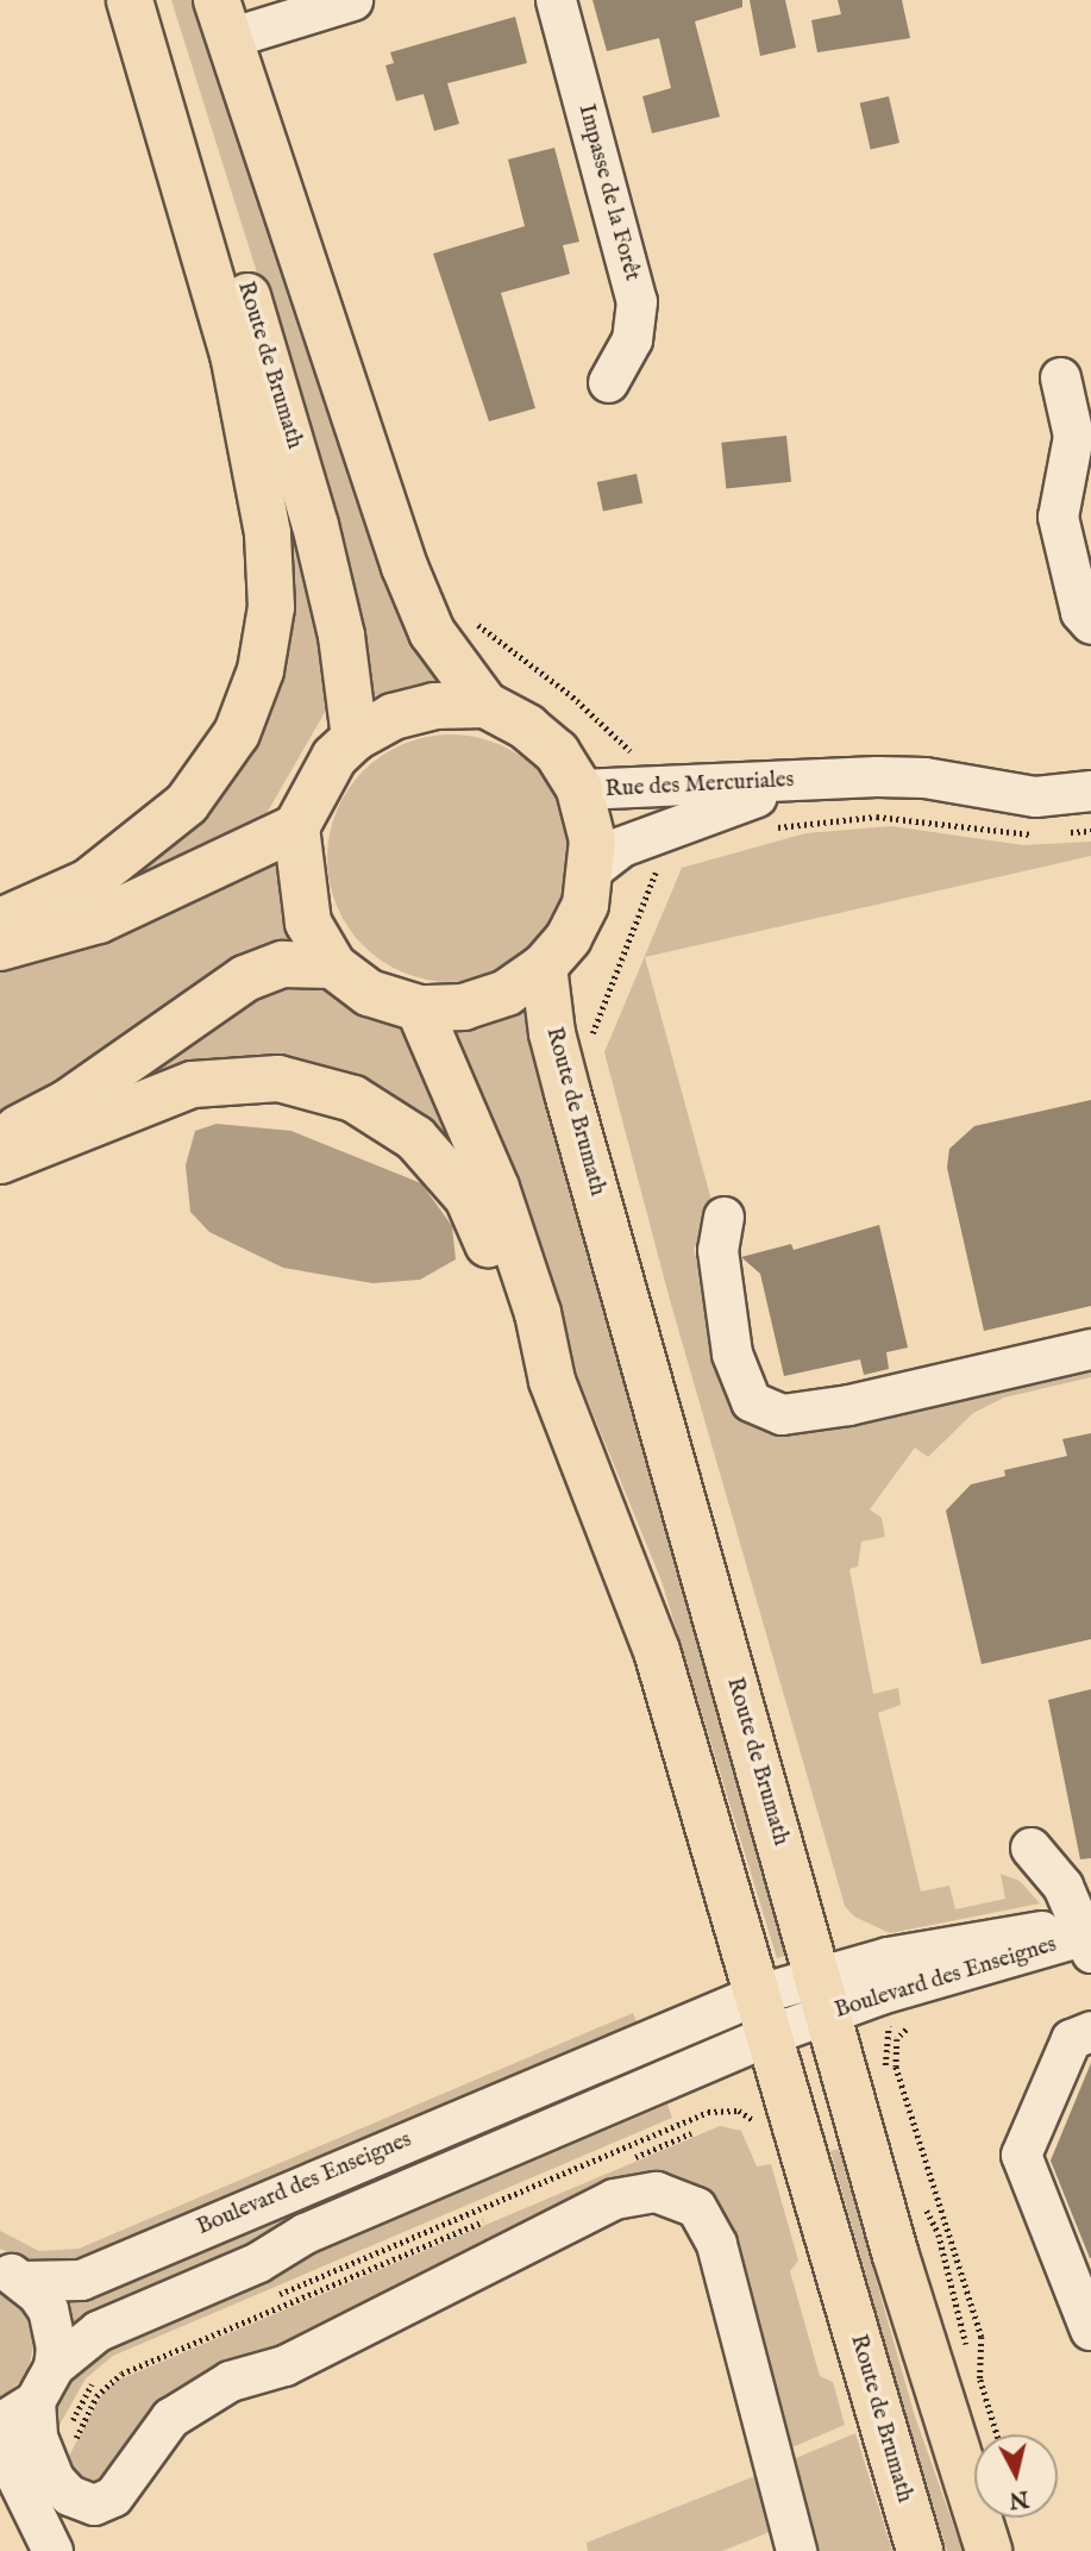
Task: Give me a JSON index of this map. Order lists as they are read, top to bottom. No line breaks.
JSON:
{"streets":{"main road":["Route de Brumath"],"street":["Impasse de la Forêt","Rue des Mercuriales","Boulevard des Enseignes"]},"crossings":[["Route de Brumath","Boulevard des Enseignes"]],"north":"bottom"}
